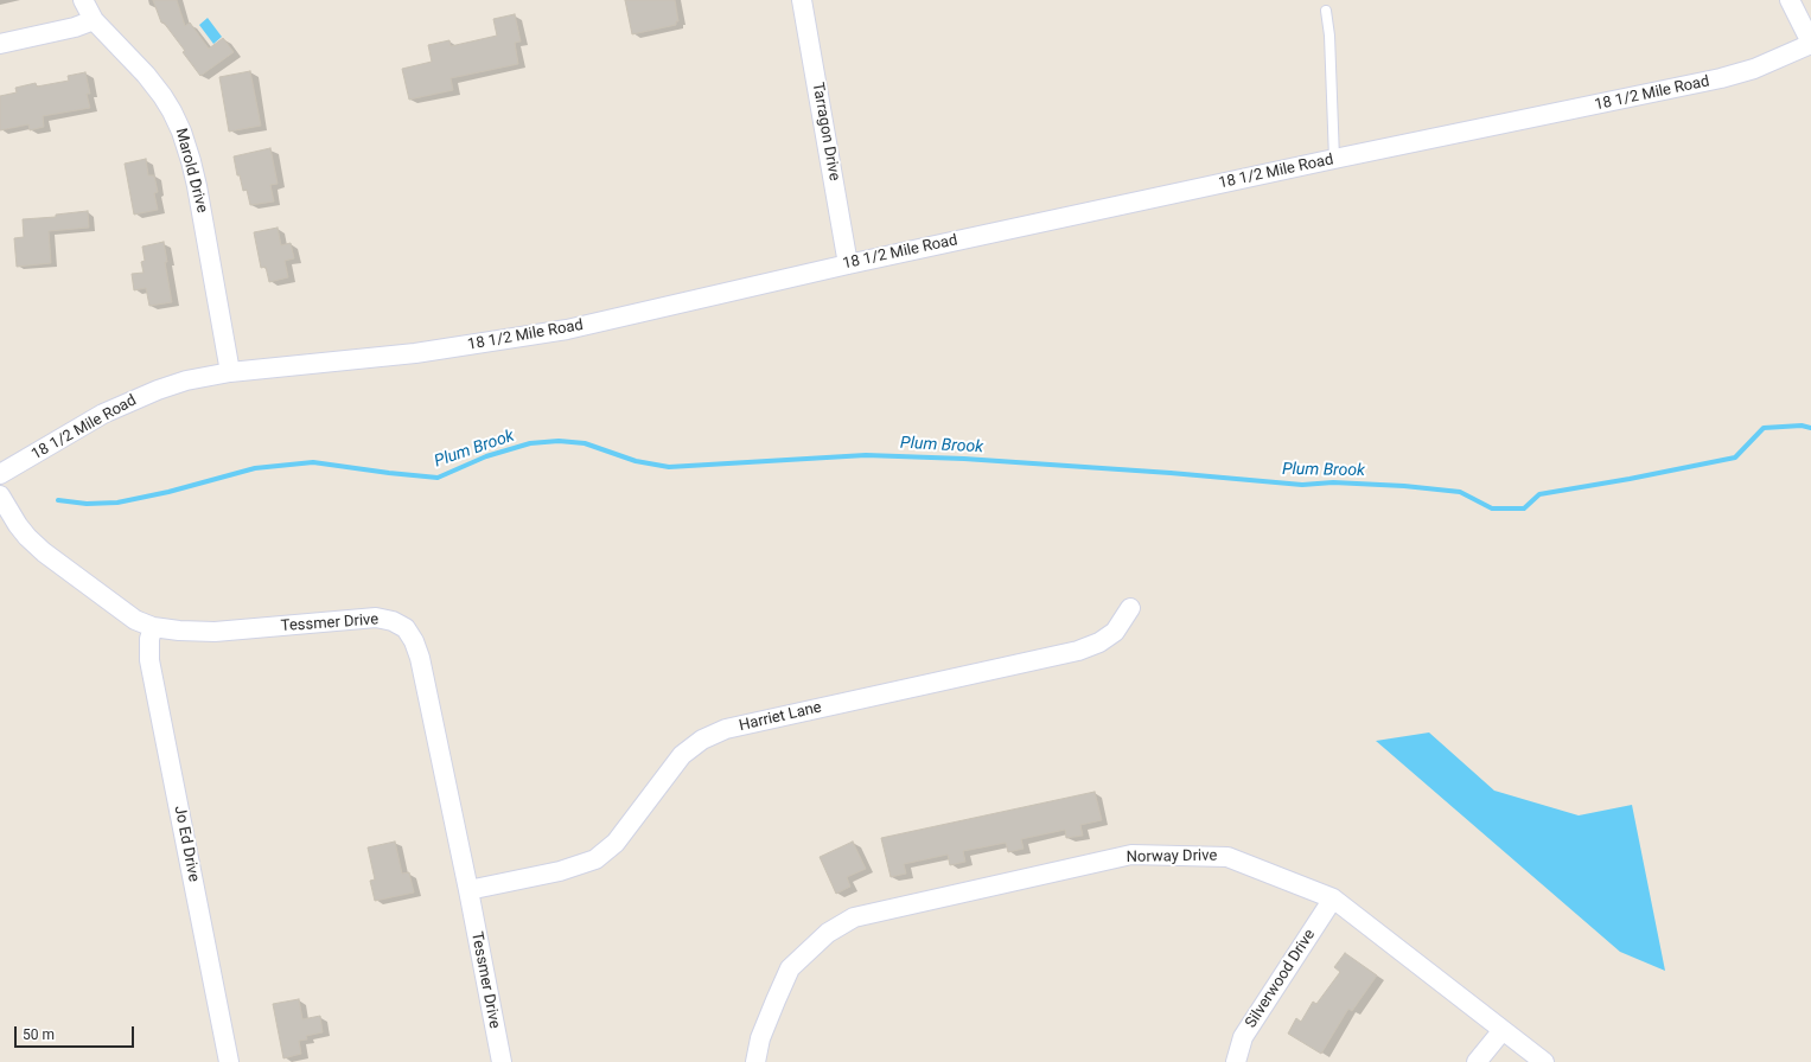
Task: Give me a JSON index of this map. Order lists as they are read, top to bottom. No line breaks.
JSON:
{"streets":{"street":["18 1/2 Mile Road","Tarragon Drive","Marold Drive","Tessmer Drive","Harriet Lane","Jo Ed Drive","Norway Drive","Silverwood Drive"]},"crossings":[["18 1/2 Mile Road","Tarragon Drive"],["18 1/2 Mile Road","Marold Drive"],["Tessmer Drive","Harriet Lane"],["Tessmer Drive","Jo Ed Drive"],["Norway Drive","Silverwood Drive"]],"water":["Plum Brook"],"scale_bar":"50 m"}
